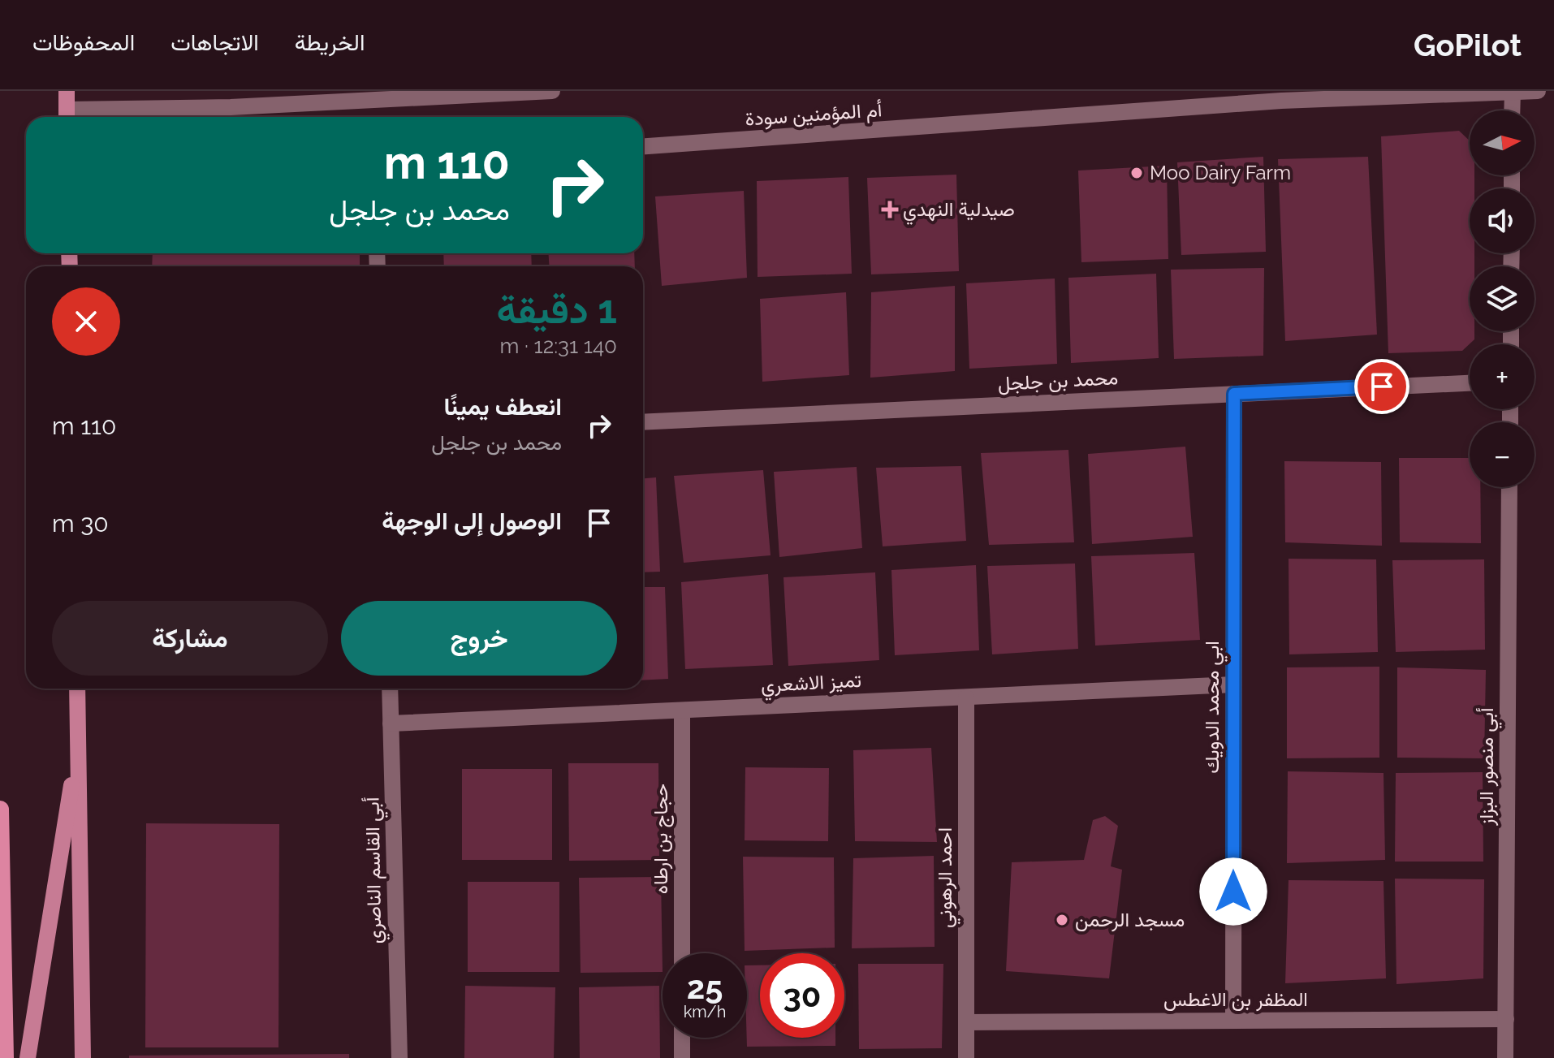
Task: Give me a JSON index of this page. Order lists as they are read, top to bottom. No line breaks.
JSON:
{"streets":{"street":["أم المؤمنين سودة","محمد بن جلجل","تميز الاشعري","ابي محمد الدويك","أبي منصور البزاز","حجاج بن ارطاه","أبي القاسم الناصري","احمد الرهوني","المظفر بن الاغطس"]},"crossings":[["محمد بن جلجل","ابي محمد الدويك"],["تميز الاشعري","ابي محمد الدويك"],["تميز الاشعري","حجاج بن ارطاه"],["تميز الاشعري","أبي القاسم الناصري"],["تميز الاشعري","احمد الرهوني"],["ابي محمد الدويك","المظفر بن الاغطس"],["أبي منصور البزاز","المظفر بن الاغطس"],["احمد الرهوني","المظفر بن الاغطس"]],"places":{"other":["Moo Dairy Farm","مسجد الرحمن"],"health":["صيدلية النهدي"]},"north":"right","page":{"header":"GoPilot","nav":["الخريطة","الاتجاهات","المحفوظات"],"map_buttons":["+","−"],"turn":["110 m","محمد بن جلجل"],"heading":["1 دقيقة","140 m · 12:31"],"list":[{"name":"انعطف يمينًا","note":"محمد بن جلجل","value":"110 m"},{"name":"الوصول إلى الوجهة","value":"30 m"}],"buttons":["خروج","مشاركة"],"speed":"25 km/h","limit":"30"}}
